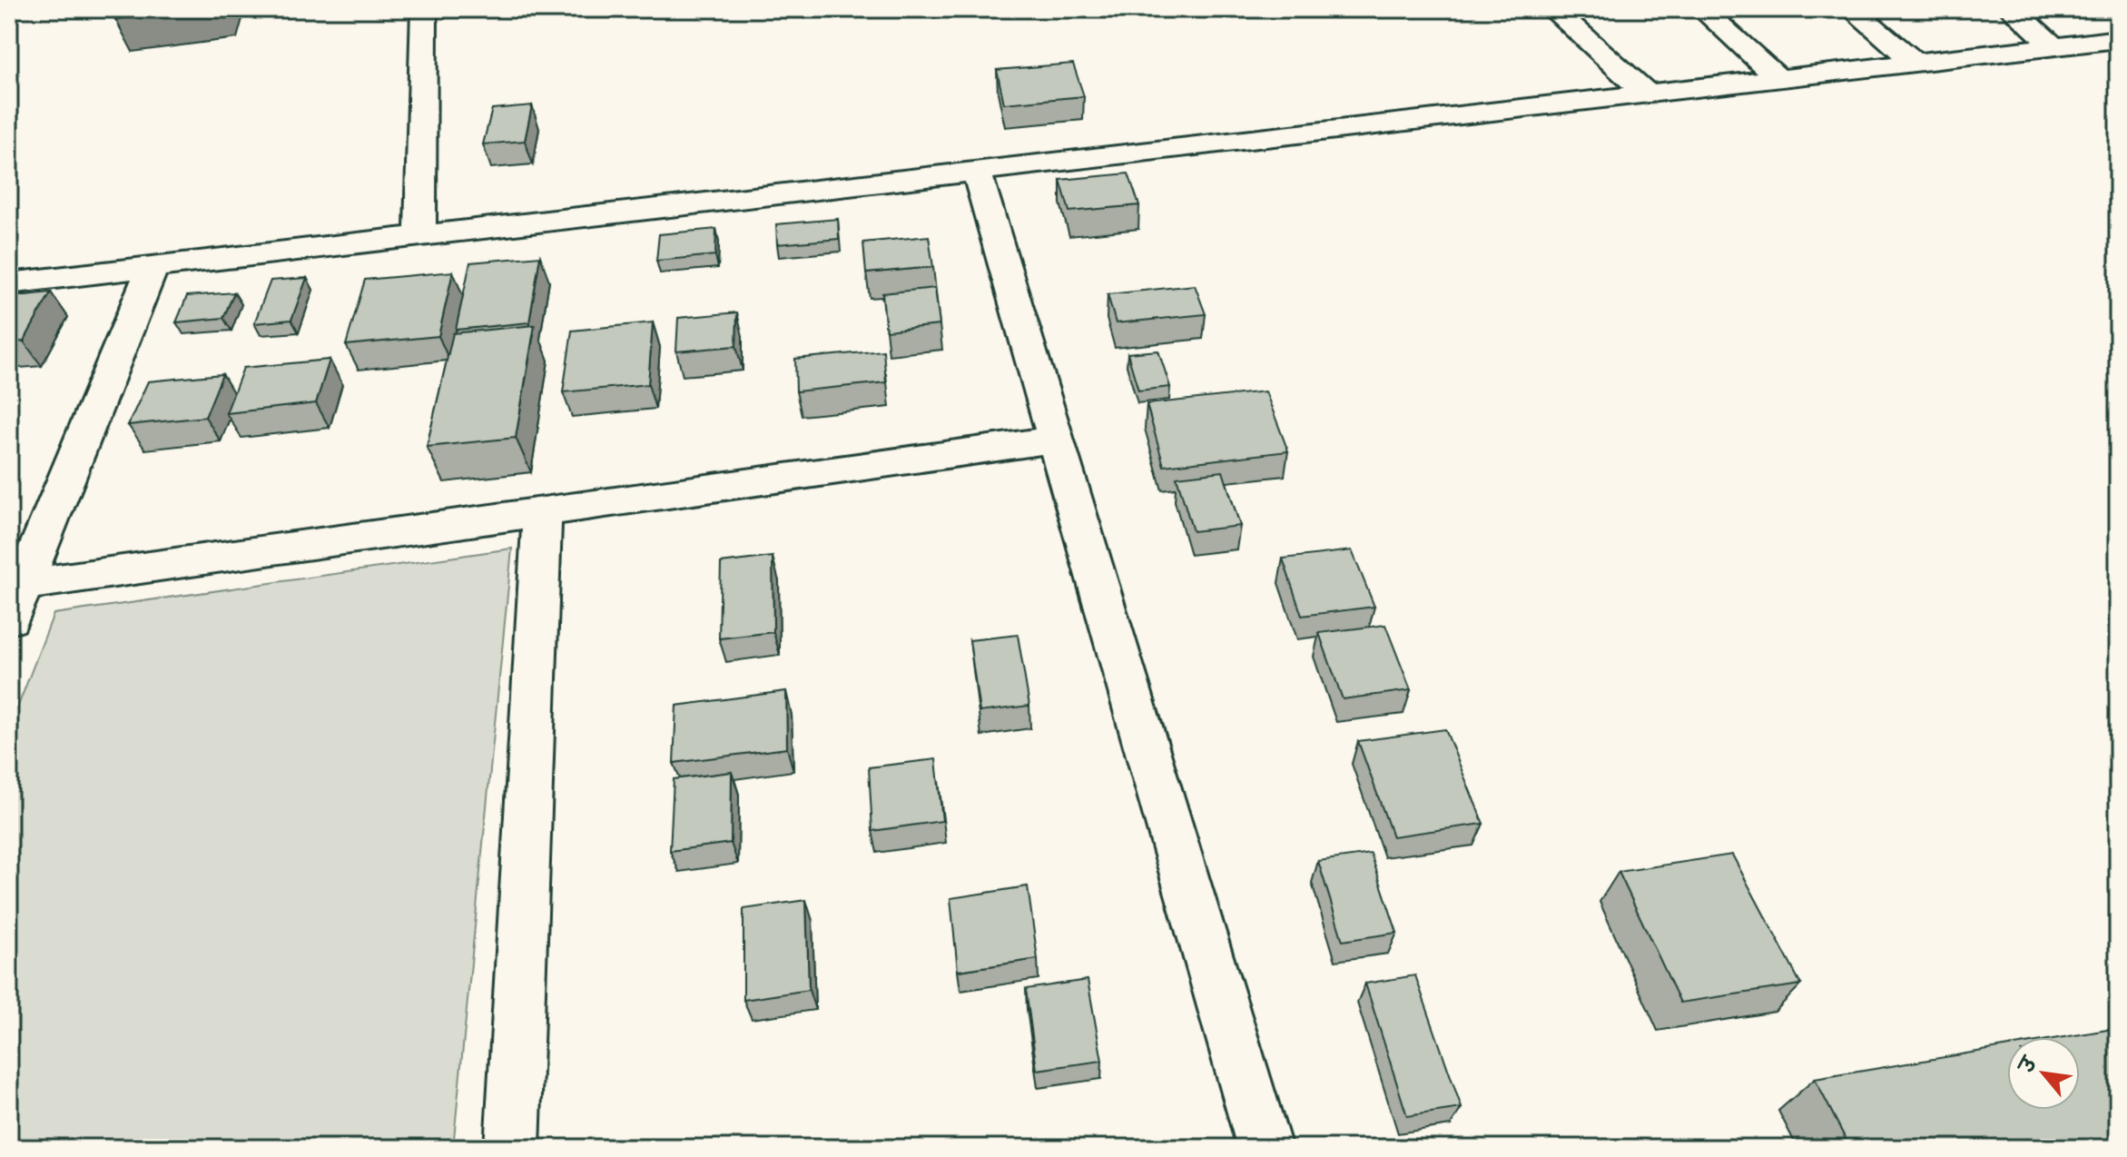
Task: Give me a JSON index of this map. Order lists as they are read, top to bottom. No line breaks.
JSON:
{"north":"top left"}
